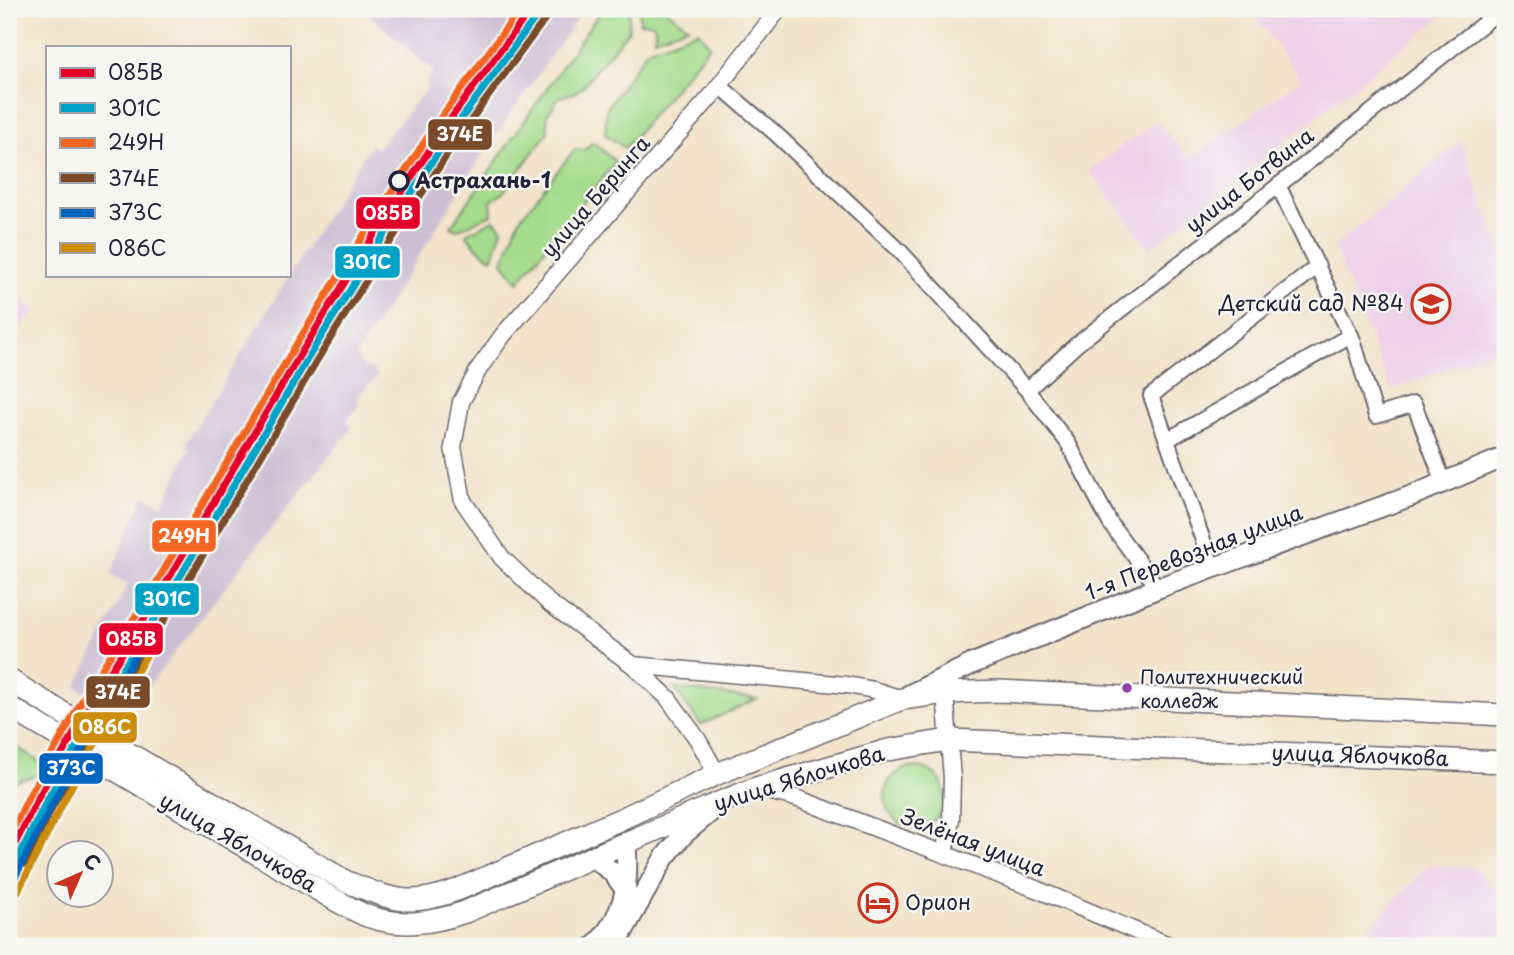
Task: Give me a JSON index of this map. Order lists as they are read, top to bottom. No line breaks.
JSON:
{"streets":{"main road":["1-я Перевозная улица","улица Яблочкова"],"street":["улица Ботвина","улица Беринга","Зелёная улица"]},"crossings":[["улица Беринга","улица Яблочкова"],["1-я Перевозная улица","улица Яблочкова"],["улица Яблочкова","Зелёная улица"]],"places":{"other":["Астрахань-1","Политехнический колледж"],"school or university":["Детский сад №84"],"hotel":["Орион"]},"lines":["transit line 085В","transit line 249Н","transit line 301С","transit line 374Е","transit line 373C","transit line 086С"],"legend":["085В","301С","249Н","374Е","373C","086С"],"north":"top right"}
